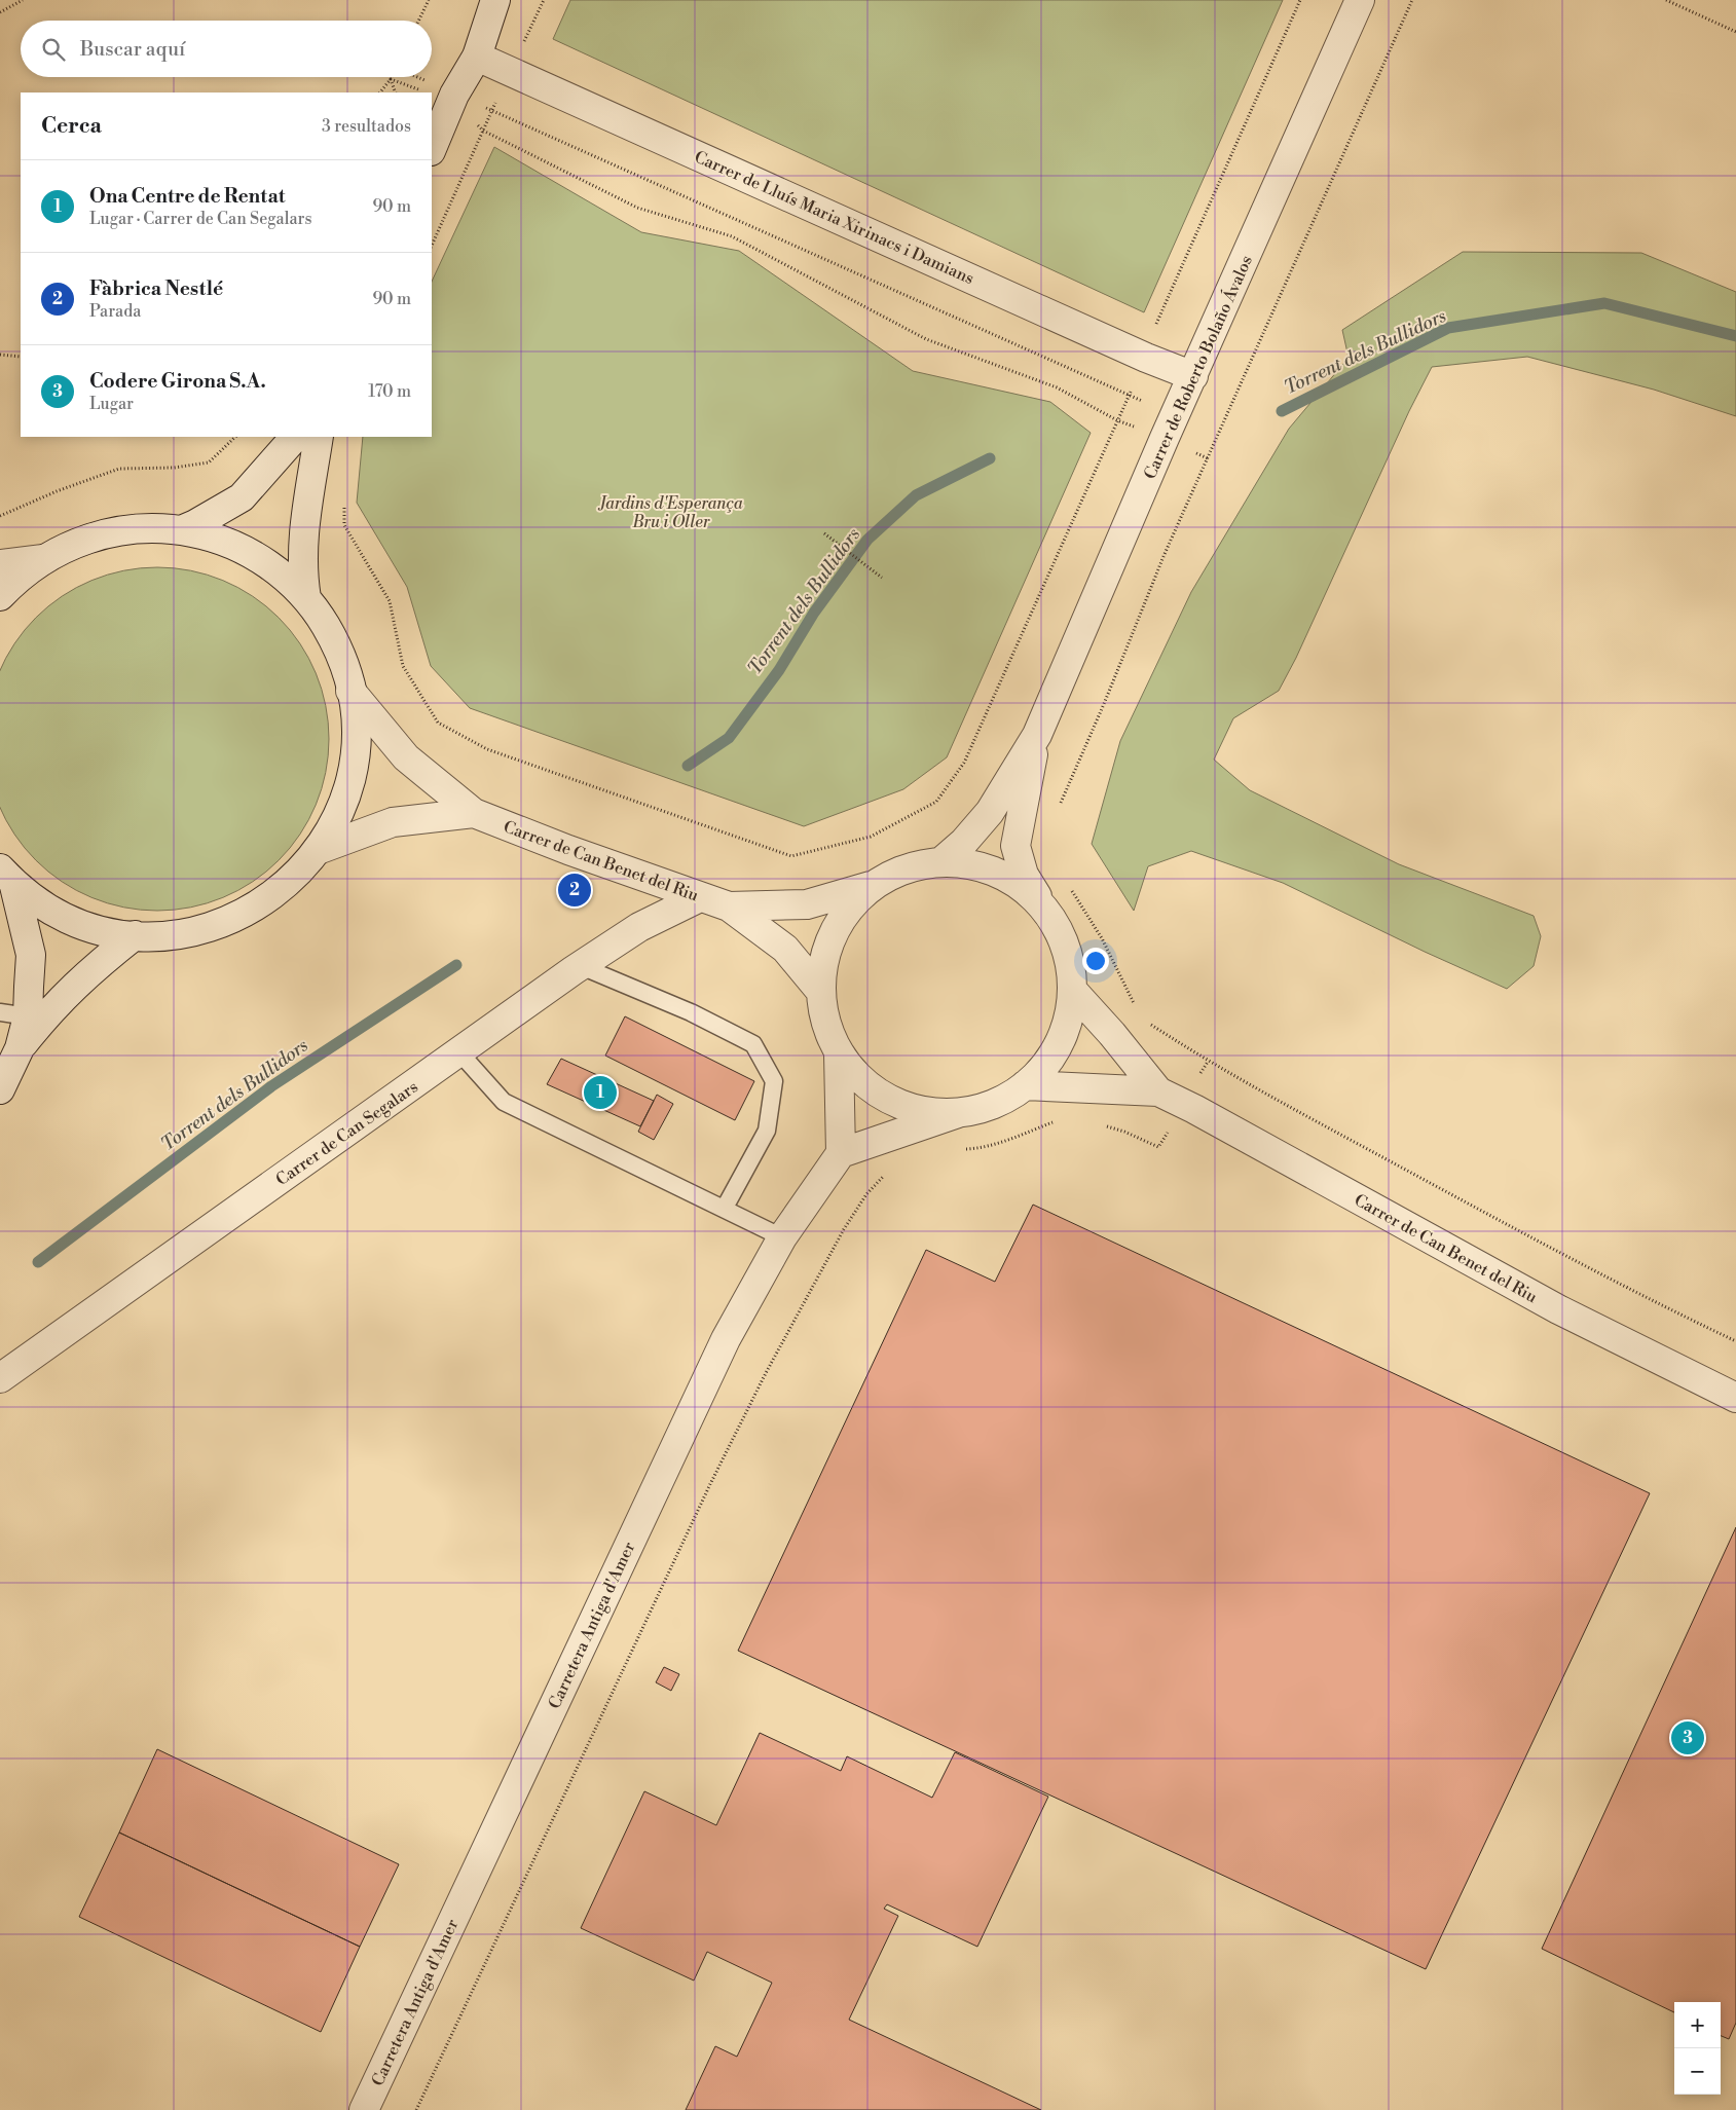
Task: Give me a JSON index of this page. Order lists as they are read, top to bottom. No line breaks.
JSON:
{"streets":{"street":["Carrer de Lluís Maria Xirinacs i Damians","Carrer de Roberto Bolaño Ávalos","Carrer de Can Benet del Riu","Carrer de Can Segalars","Carretera Antiga d'Amer"]},"crossings":[["Carrer de Lluís Maria Xirinacs i Damians","Carrer de Roberto Bolaño Ávalos"],["Carrer de Can Benet del Riu","Carrer de Can Segalars"]],"water":["Torrent dels Bullidors"],"parks":["Jardins d'Esperança Bru i Oller"],"page":{"search":"Buscar aquí","heading":["Cerca","3 resultados"],"list":[{"mark":"1","name":"Ona Centre de Rentat","note":"Lugar · Carrer de Can Segalars","value":"90 m"},{"mark":"2","name":"Fàbrica Nestlé","note":"Parada","value":"90 m"},{"mark":"3","name":"Codere Girona S.A.","note":"Lugar","value":"170 m"}],"pins":["2","1","3"],"map_buttons":["+","−"]}}
